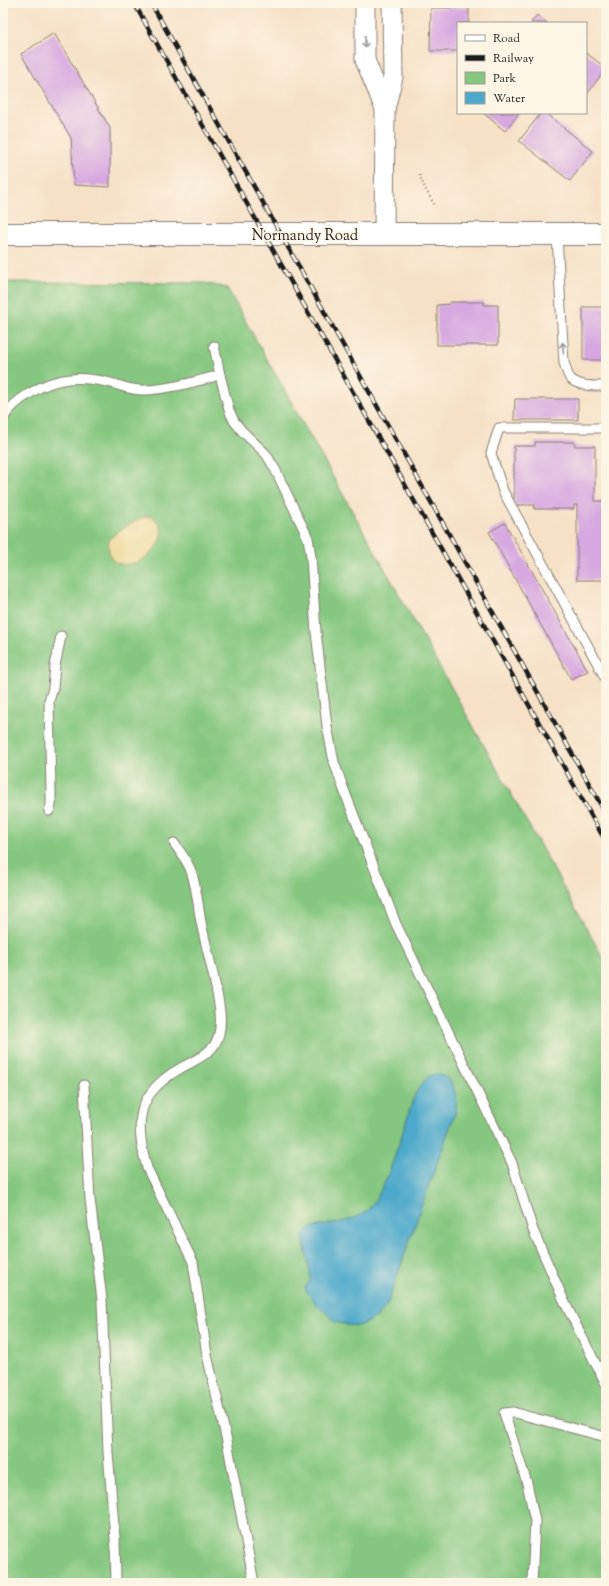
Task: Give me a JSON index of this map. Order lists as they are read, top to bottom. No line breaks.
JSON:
{"streets":{"street":["Normandy Road"]},"legend":["Road","Railway","Park","Water"]}
